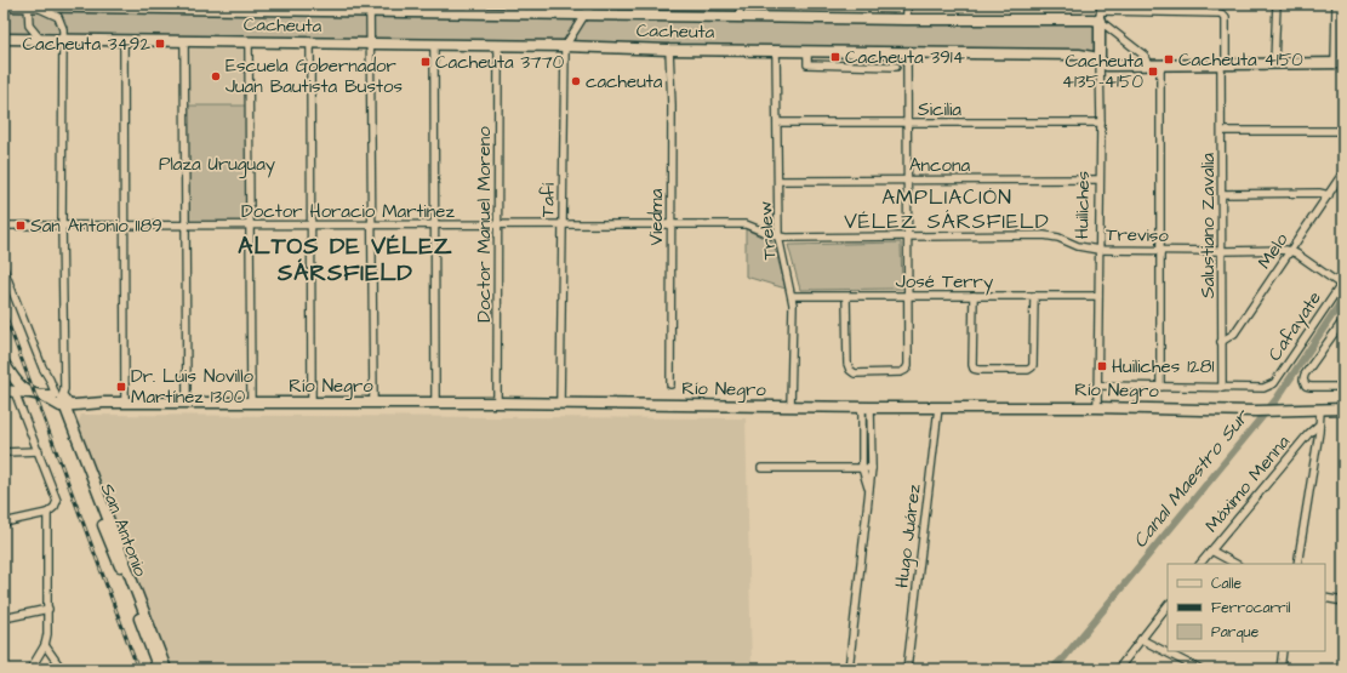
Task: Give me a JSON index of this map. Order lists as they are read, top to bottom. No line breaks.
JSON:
{"streets":{"street":["Cacheuta","Sicilia","Ancona","Tafí","Huiliches","Doctor Horacio Martinez","Viedma","Doctor Manuel Moreno","Salustiano Zavalia","Trelew","Treviso","Melo","José Terry","Cafayate","Río Negro","Máximo Menna","San Antonio","Hugo Juárez"]},"crossings":[["Cacheuta","Tafí"],["Cacheuta","Huiliches"],["Cacheuta","Viedma"],["Cacheuta","Doctor Manuel Moreno"],["Cacheuta","Salustiano Zavalia"],["Cacheuta","Trelew"],["Sicilia","Huiliches"],["Sicilia","Trelew"],["Ancona","Huiliches"],["Ancona","Trelew"],["Tafí","Doctor Horacio Martinez"],["Tafí","Río Negro"],["Huiliches","Salustiano Zavalia"],["Huiliches","Treviso"],["Huiliches","José Terry"],["Huiliches","Río Negro"],["Doctor Horacio Martinez","Viedma"],["Doctor Horacio Martinez","Doctor Manuel Moreno"],["Doctor Horacio Martinez","Treviso"],["Doctor Manuel Moreno","Río Negro"],["Salustiano Zavalia","Treviso"],["Salustiano Zavalia","Melo"],["Salustiano Zavalia","Río Negro"],["Trelew","Treviso"],["Trelew","José Terry"],["Trelew","Río Negro"],["Treviso","Melo"],["Cafayate","Río Negro"],["Río Negro","San Antonio"],["Río Negro","Hugo Juárez"]],"districts":["AMPLIACIÓN VÉLEZ SÁRSFIELD","ALTOS DE VÉLEZ SÁRSFIELD"],"water":["Canal Maestro Sur"],"parks":["Plaza Uruguay"],"places":{"transit":["Cacheuta 3492","Cacheuta 3914","Cacheuta 4150","Cacheuta 3770","Cacheuta 4135-4150","San Antonio 1189","Huiliches 1281","Dr. Luis Novillo Martínez 1300"],"other":["Escuela Gobernador Juan Bautista Bustos","cacheuta"]},"legend":["Calle","Ferrocarril","Parque"]}
